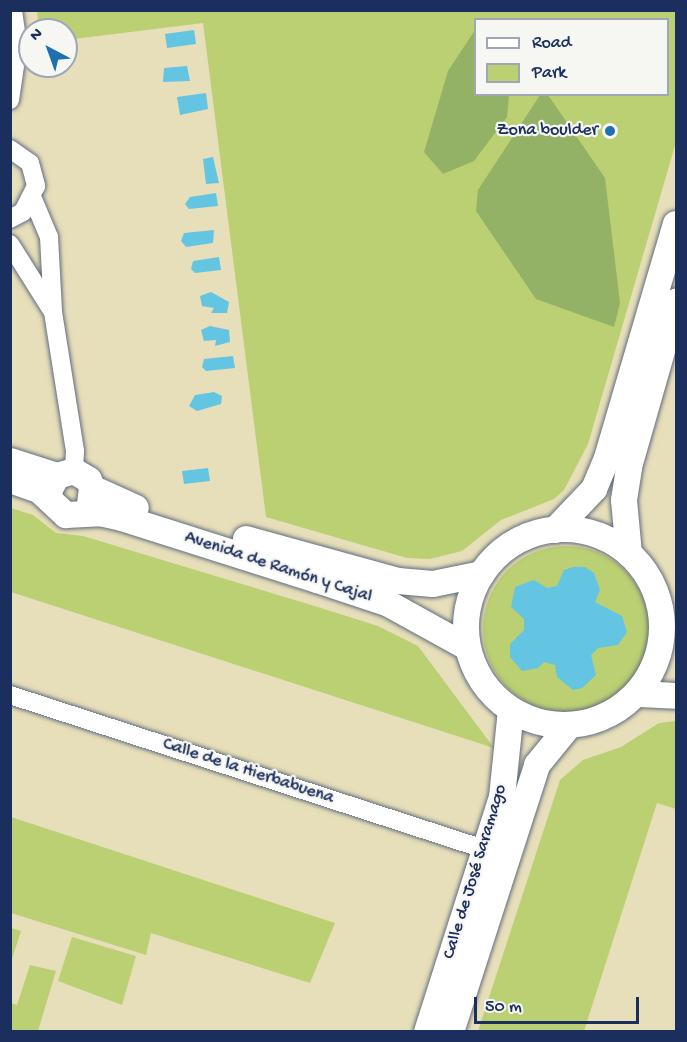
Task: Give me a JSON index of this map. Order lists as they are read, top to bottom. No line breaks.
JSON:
{"streets":{"street":["Avenida de Ramón y Cajal","Calle de la Hierbabuena","Calle de José Saramago"]},"crossings":[["Avenida de Ramón y Cajal","Calle de José Saramago"],["Calle de la Hierbabuena","Calle de José Saramago"]],"places":["Zona boulder"],"legend":["Road","Park"],"scale_bar":"50 m","north":"top left"}
